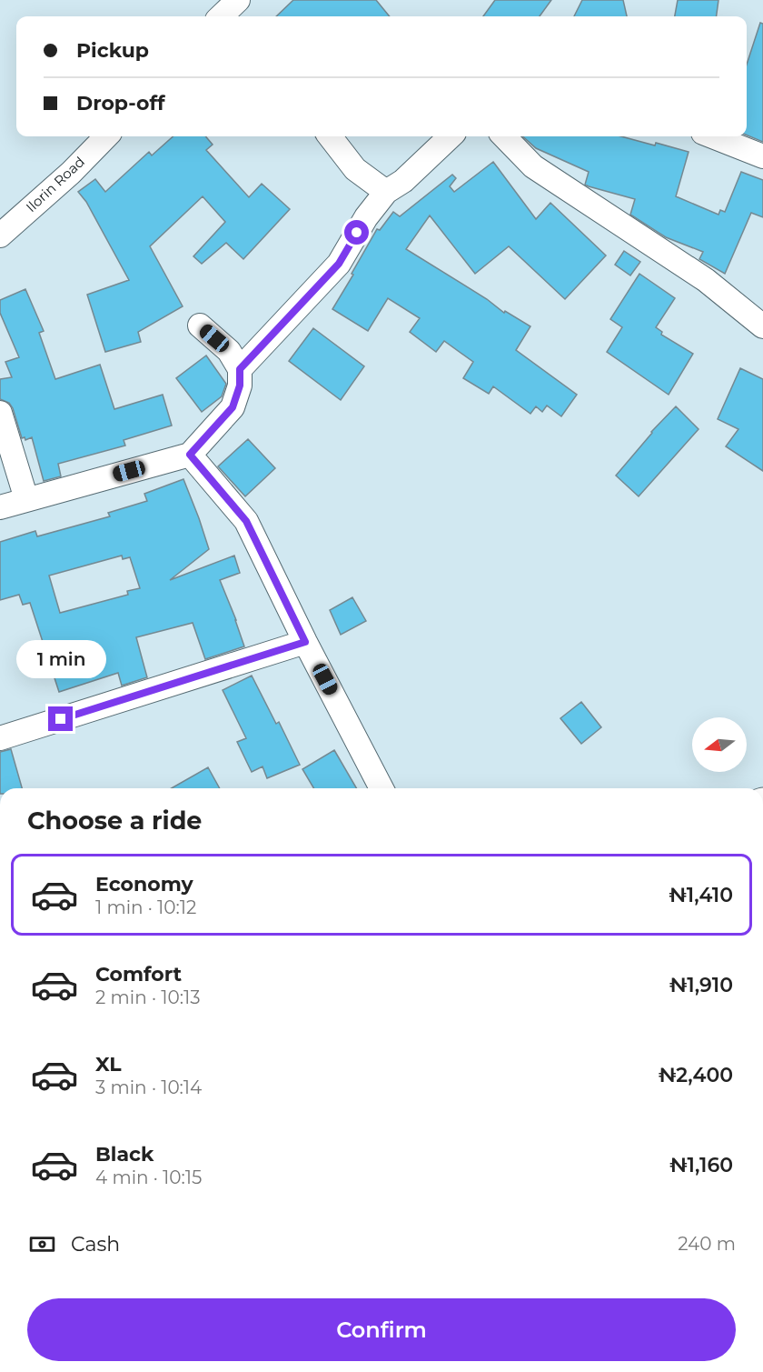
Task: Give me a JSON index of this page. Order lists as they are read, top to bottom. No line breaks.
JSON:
{"streets":{"street":["Ilorin Road"]},"north":"left","page":{"banner":["Pickup","Drop-off"],"bubble":"1 min","heading":"Choose a ride","list":[{"name":"Economy","note":"1 min · 10:12","value":"₦1,410"},{"name":"Comfort","note":"2 min · 10:13","value":"₦1,910"},{"name":"XL","note":"3 min · 10:14","value":"₦2,400"},{"name":"Black","note":"4 min · 10:15","value":"₦1,160"}],"pay":["Cash","240 m"],"buttons":"Confirm"}}
